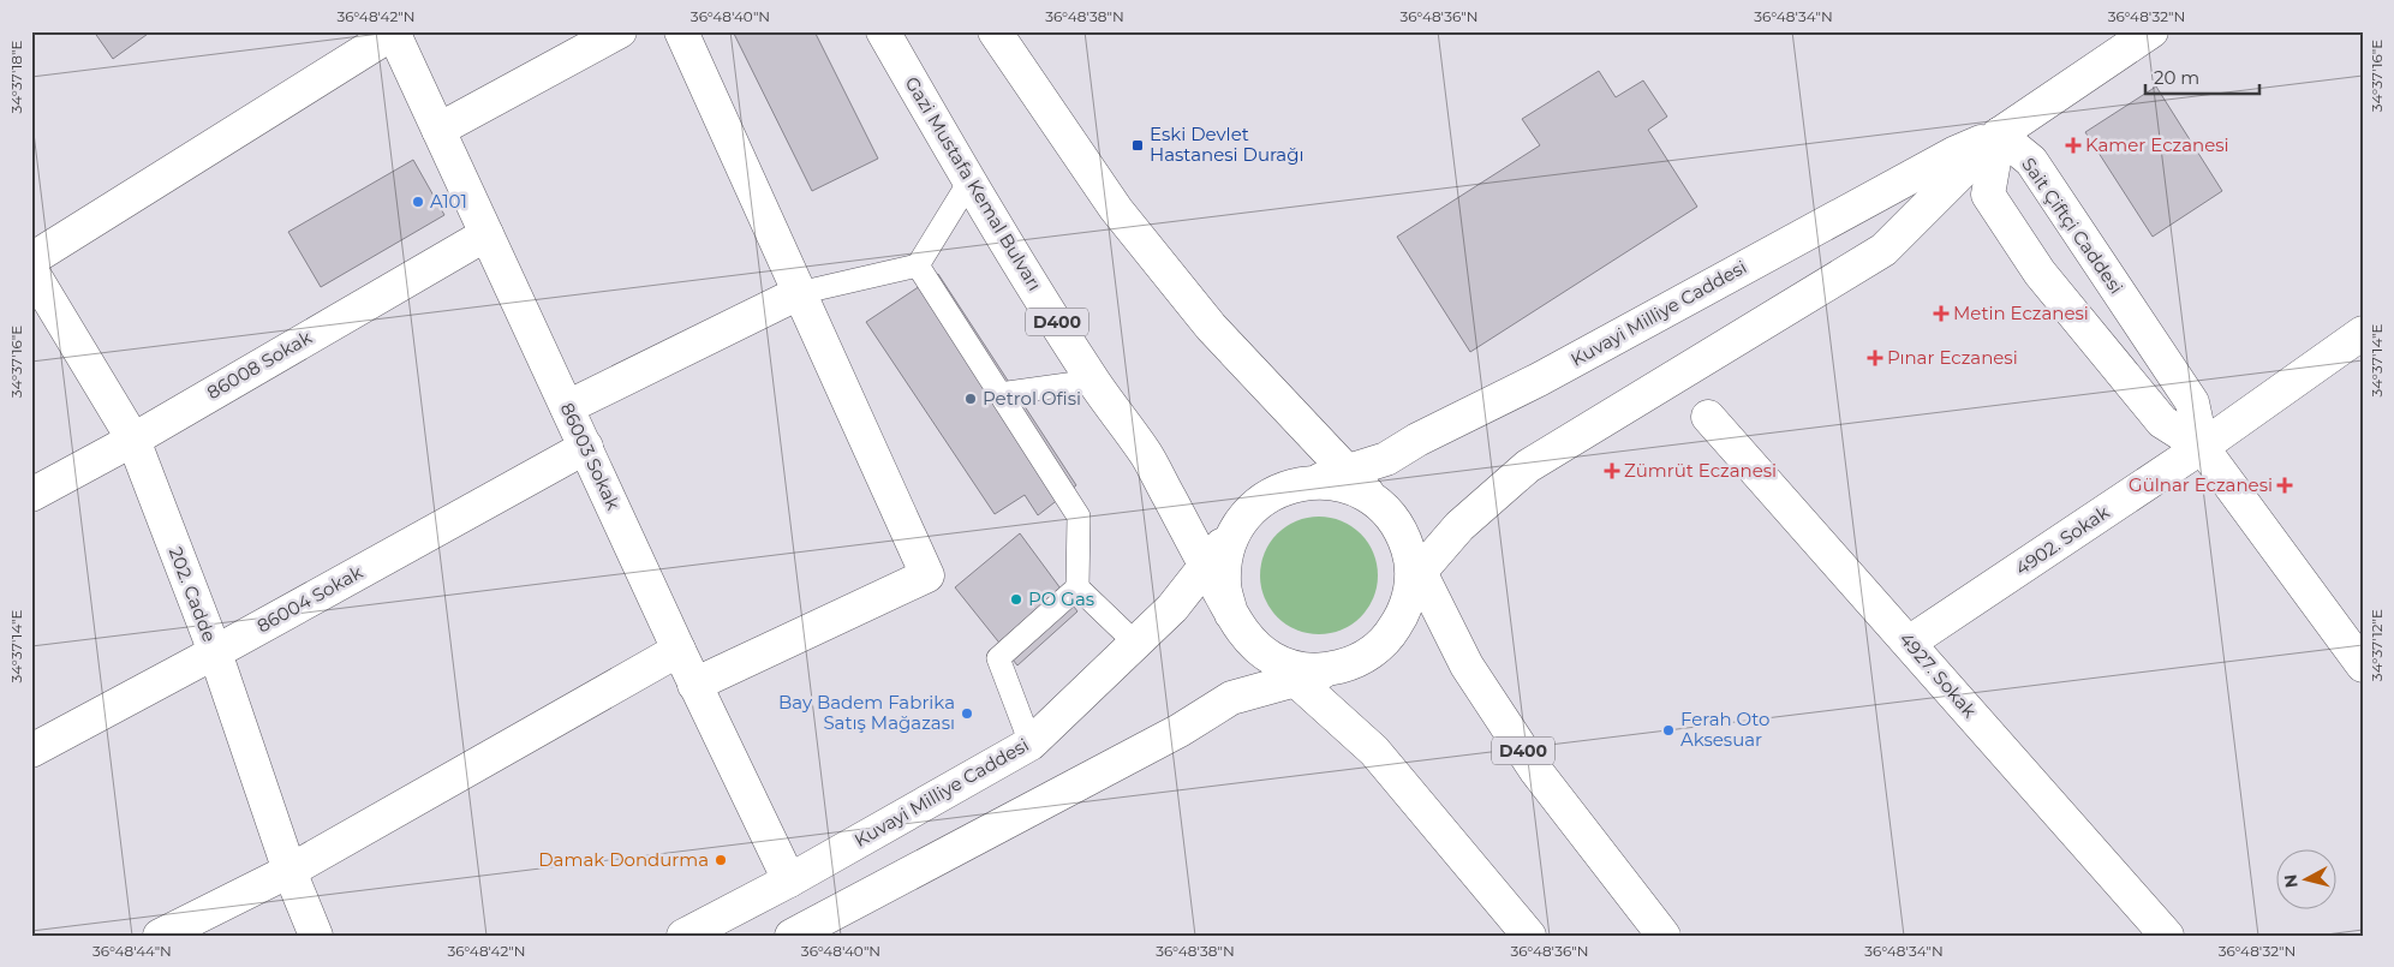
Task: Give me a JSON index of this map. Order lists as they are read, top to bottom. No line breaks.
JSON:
{"streets":{"main road":["Gazi Mustafa Kemal Bulvarı","Sait Çiftçi Caddesi","Kuvayi Milliye Caddesi","D400","86008 Sokak","86003 Sokak","4902. Sokak","202. Cadde","86004 Sokak","4927. Sokak"]},"crossings":[["Gazi Mustafa Kemal Bulvarı","Kuvayi Milliye Caddesi"],["Gazi Mustafa Kemal Bulvarı","D400"],["Sait Çiftçi Caddesi","Kuvayi Milliye Caddesi"],["Sait Çiftçi Caddesi","4902. Sokak"],["Kuvayi Milliye Caddesi","D400"],["Kuvayi Milliye Caddesi","86003 Sokak"],["86008 Sokak","86003 Sokak"],["86008 Sokak","202. Cadde"],["86003 Sokak","86004 Sokak"],["4902. Sokak","4927. Sokak"],["202. Cadde","86004 Sokak"]],"places":{"transit":["Eski Devlet Hastanesi Durağı"],"health":["Kamer Eczanesi","Metin Eczanesi","Pınar Eczanesi","Zümrüt Eczanesi","Gülnar Eczanesi"],"other":["A101","Petrol Ofisi","PO Gas","Bay Badem Fabrika Satış Mağazası","Ferah Oto Aksesuar","Damak Dondurma"]},"scale_bar":"20 m","north":"left","coordinates":["36°48'42\"N","36°48'40\"N","36°48'38\"N","36°48'36\"N","36°48'34\"N","36°48'32\"N","34°37'16\"E","34°37'18\"E","34°37'14\"E","34°37'12\"E","36°48'44\"N"]}
